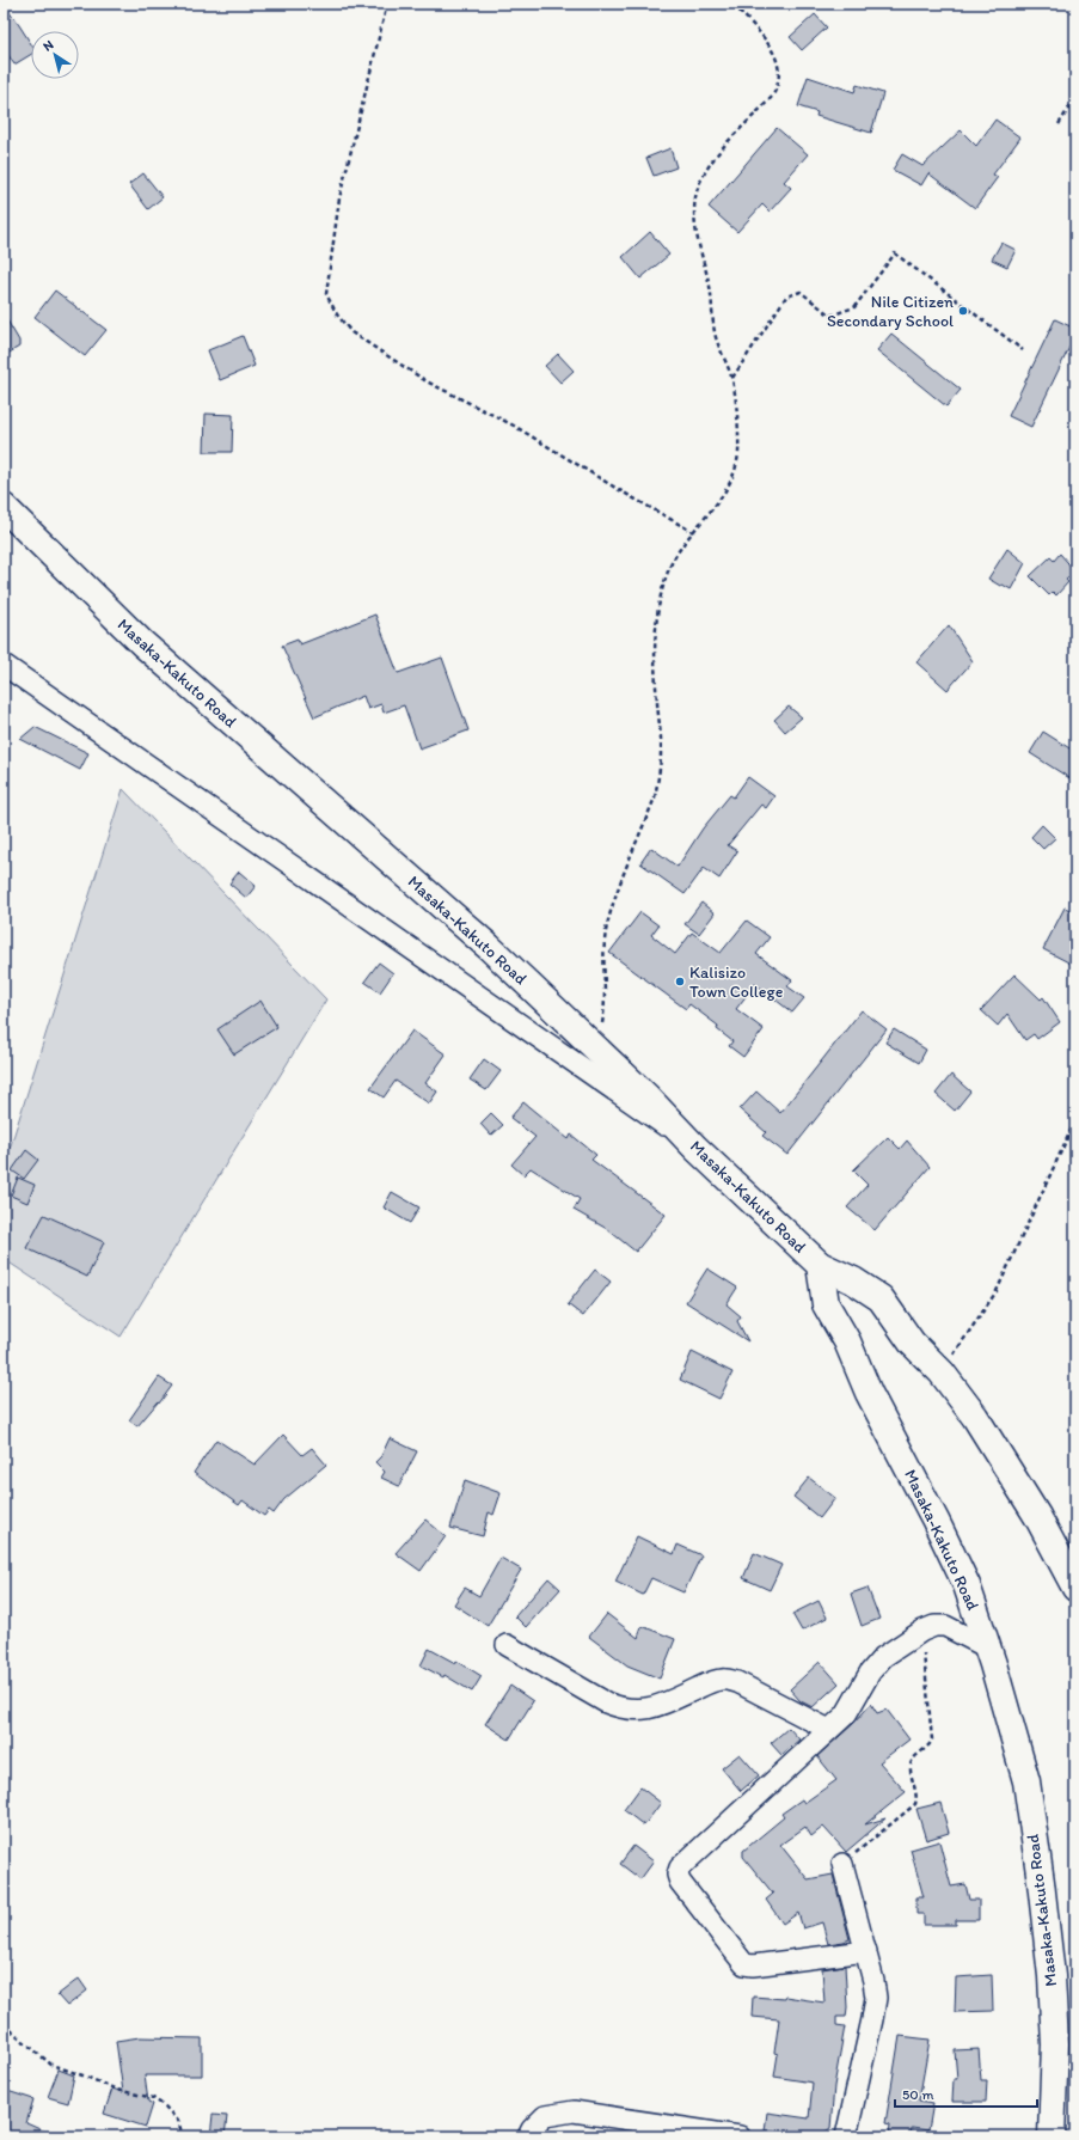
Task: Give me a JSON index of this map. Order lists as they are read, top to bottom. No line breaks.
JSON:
{"streets":{"main road":["Masaka-Kakuto Road"]},"places":["Nile Citizen Secondary School","Kalisizo Town College"],"scale_bar":"50 m","north":"top left"}
